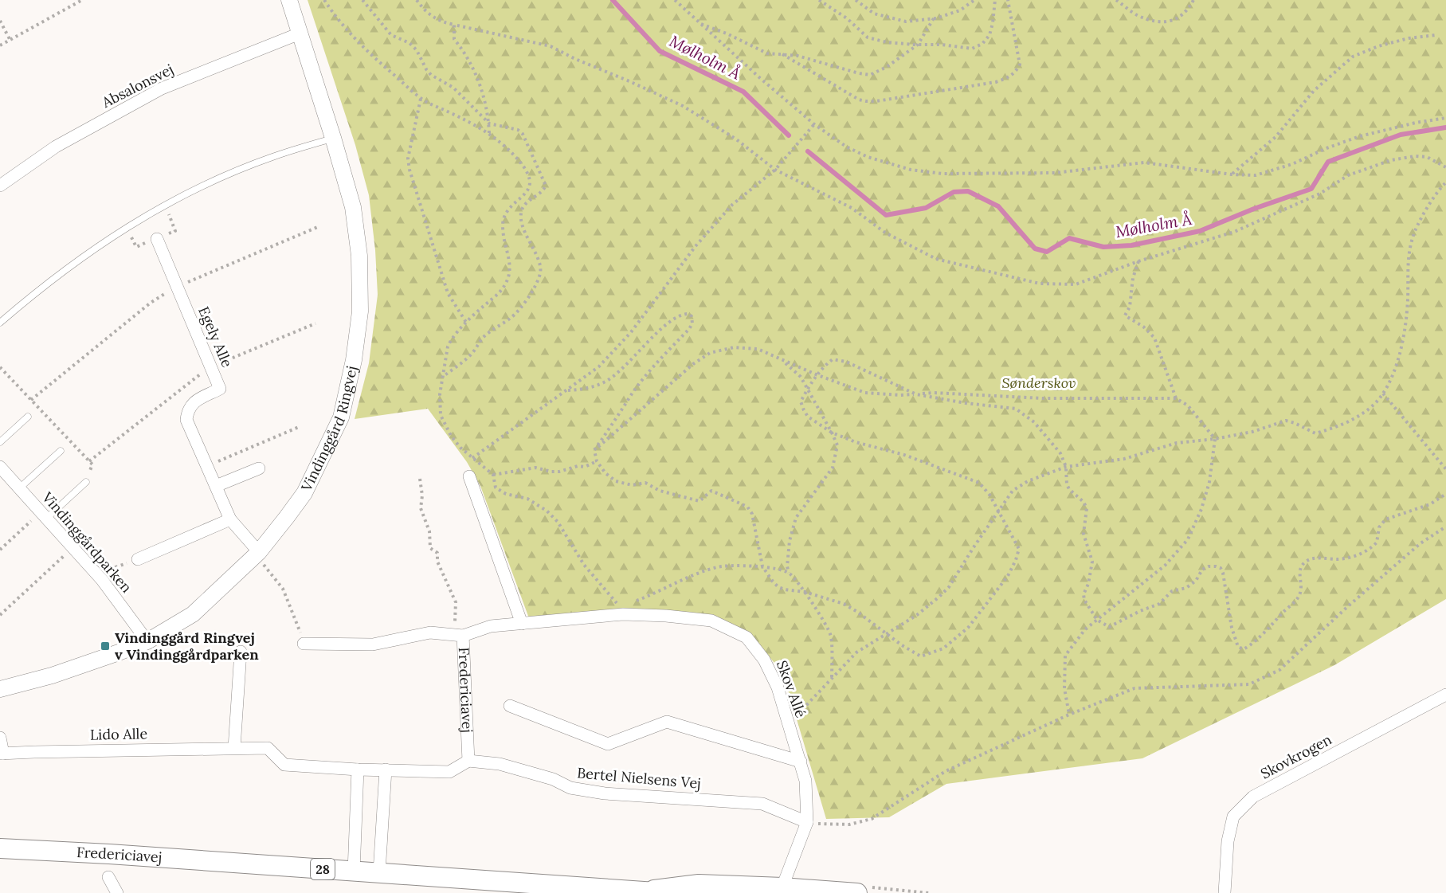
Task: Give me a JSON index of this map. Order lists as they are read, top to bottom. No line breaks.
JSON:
{"streets":{"main road":["Fredericiavej","28"],"street":["Absalonsvej","Egely Alle","Vindinggård Ringvej","Vindinggårdparken","Skov Allé","Lido Alle","Skovkrogen","Bertel Nielsens Vej"]},"crossings":[["Absalonsvej","Vindinggård Ringvej"],["Egely Alle","Vindinggård Ringvej"],["Vindinggård Ringvej","Vindinggårdparken"],["Skov Allé","Fredericiavej"],["Skov Allé","Bertel Nielsens Vej"],["Fredericiavej","Bertel Nielsens Vej"]],"water":["Mølholm Å"],"parks":["Sønderskov"],"places":{"transit":["Vindinggård Ringvej v Vindinggårdparken"]}}
